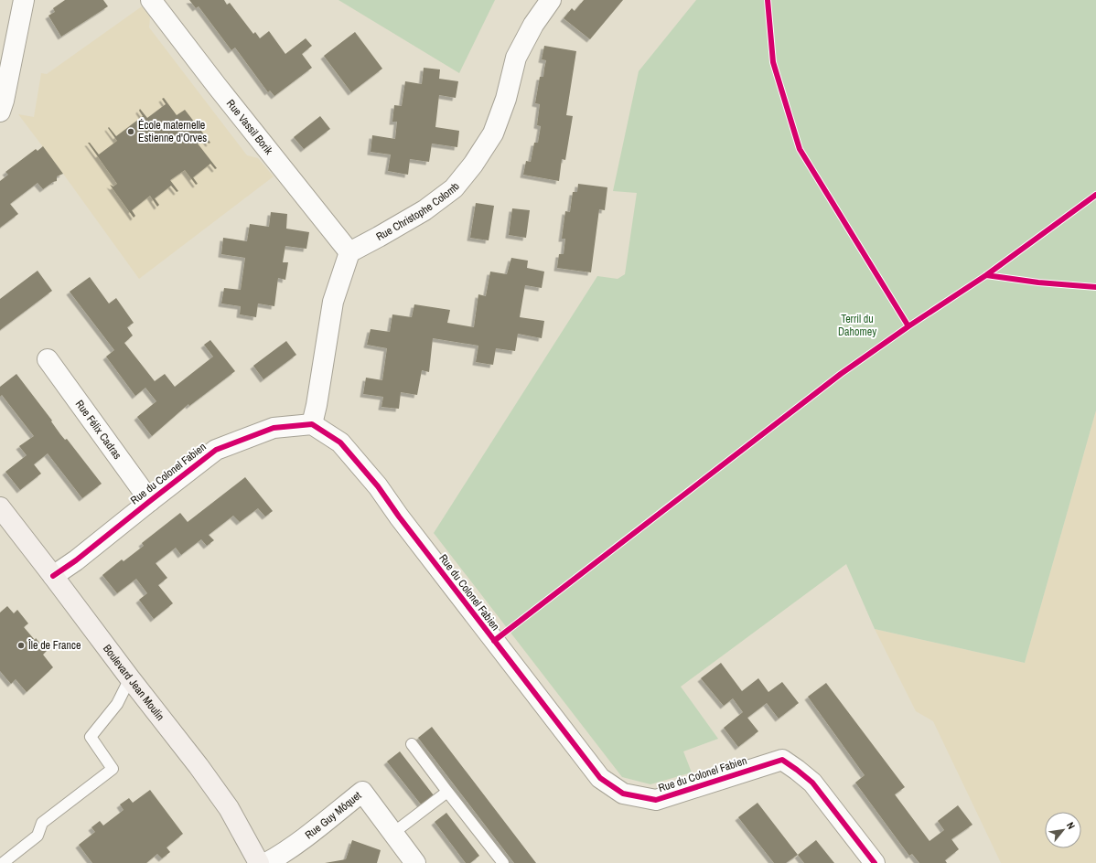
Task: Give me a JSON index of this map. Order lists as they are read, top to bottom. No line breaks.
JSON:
{"streets":{"street":["Rue Vassil Borik","Rue Christophe Colomb","Rue Félix Cadras","Rue du Colonel Fabien","Boulevard Jean Moulin","Rue Guy Môquet"]},"crossings":[["Rue Vassil Borik","Rue Christophe Colomb"],["Rue Félix Cadras","Rue du Colonel Fabien"],["Rue du Colonel Fabien","Boulevard Jean Moulin"]],"parks":["Terril du Dahomey"],"places":["École maternelle Estienne d'Orves","Île de France"],"north":"top right"}
